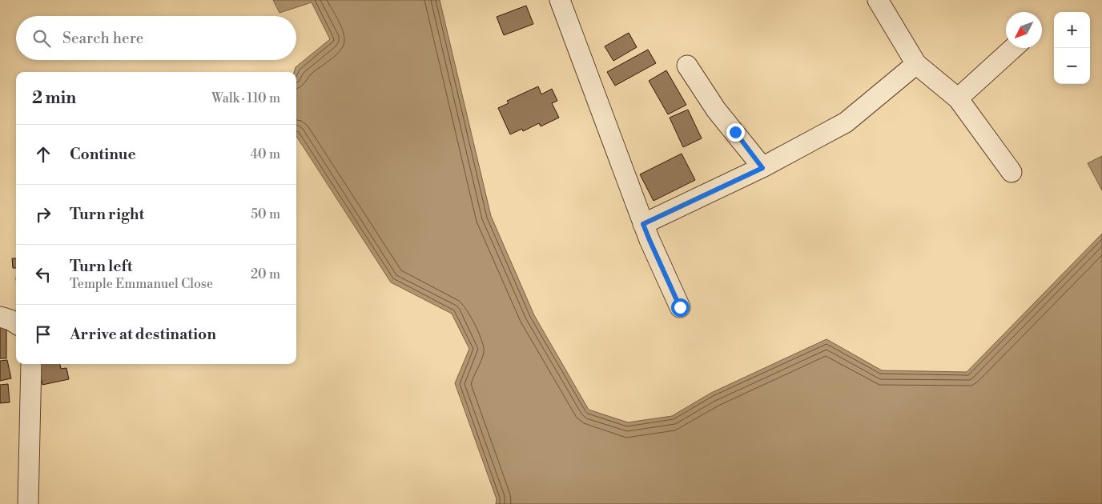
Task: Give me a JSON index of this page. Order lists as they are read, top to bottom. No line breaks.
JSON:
{"north":"bottom left","page":{"map_buttons":["+","−"],"search":"Search here","heading":["2 min","Walk · 110 m"],"list":[["Continue","40 m"],["Turn right","50 m"],["Turn left","Temple Emmanuel Close","20 m"],"Arrive at destination"]}}
